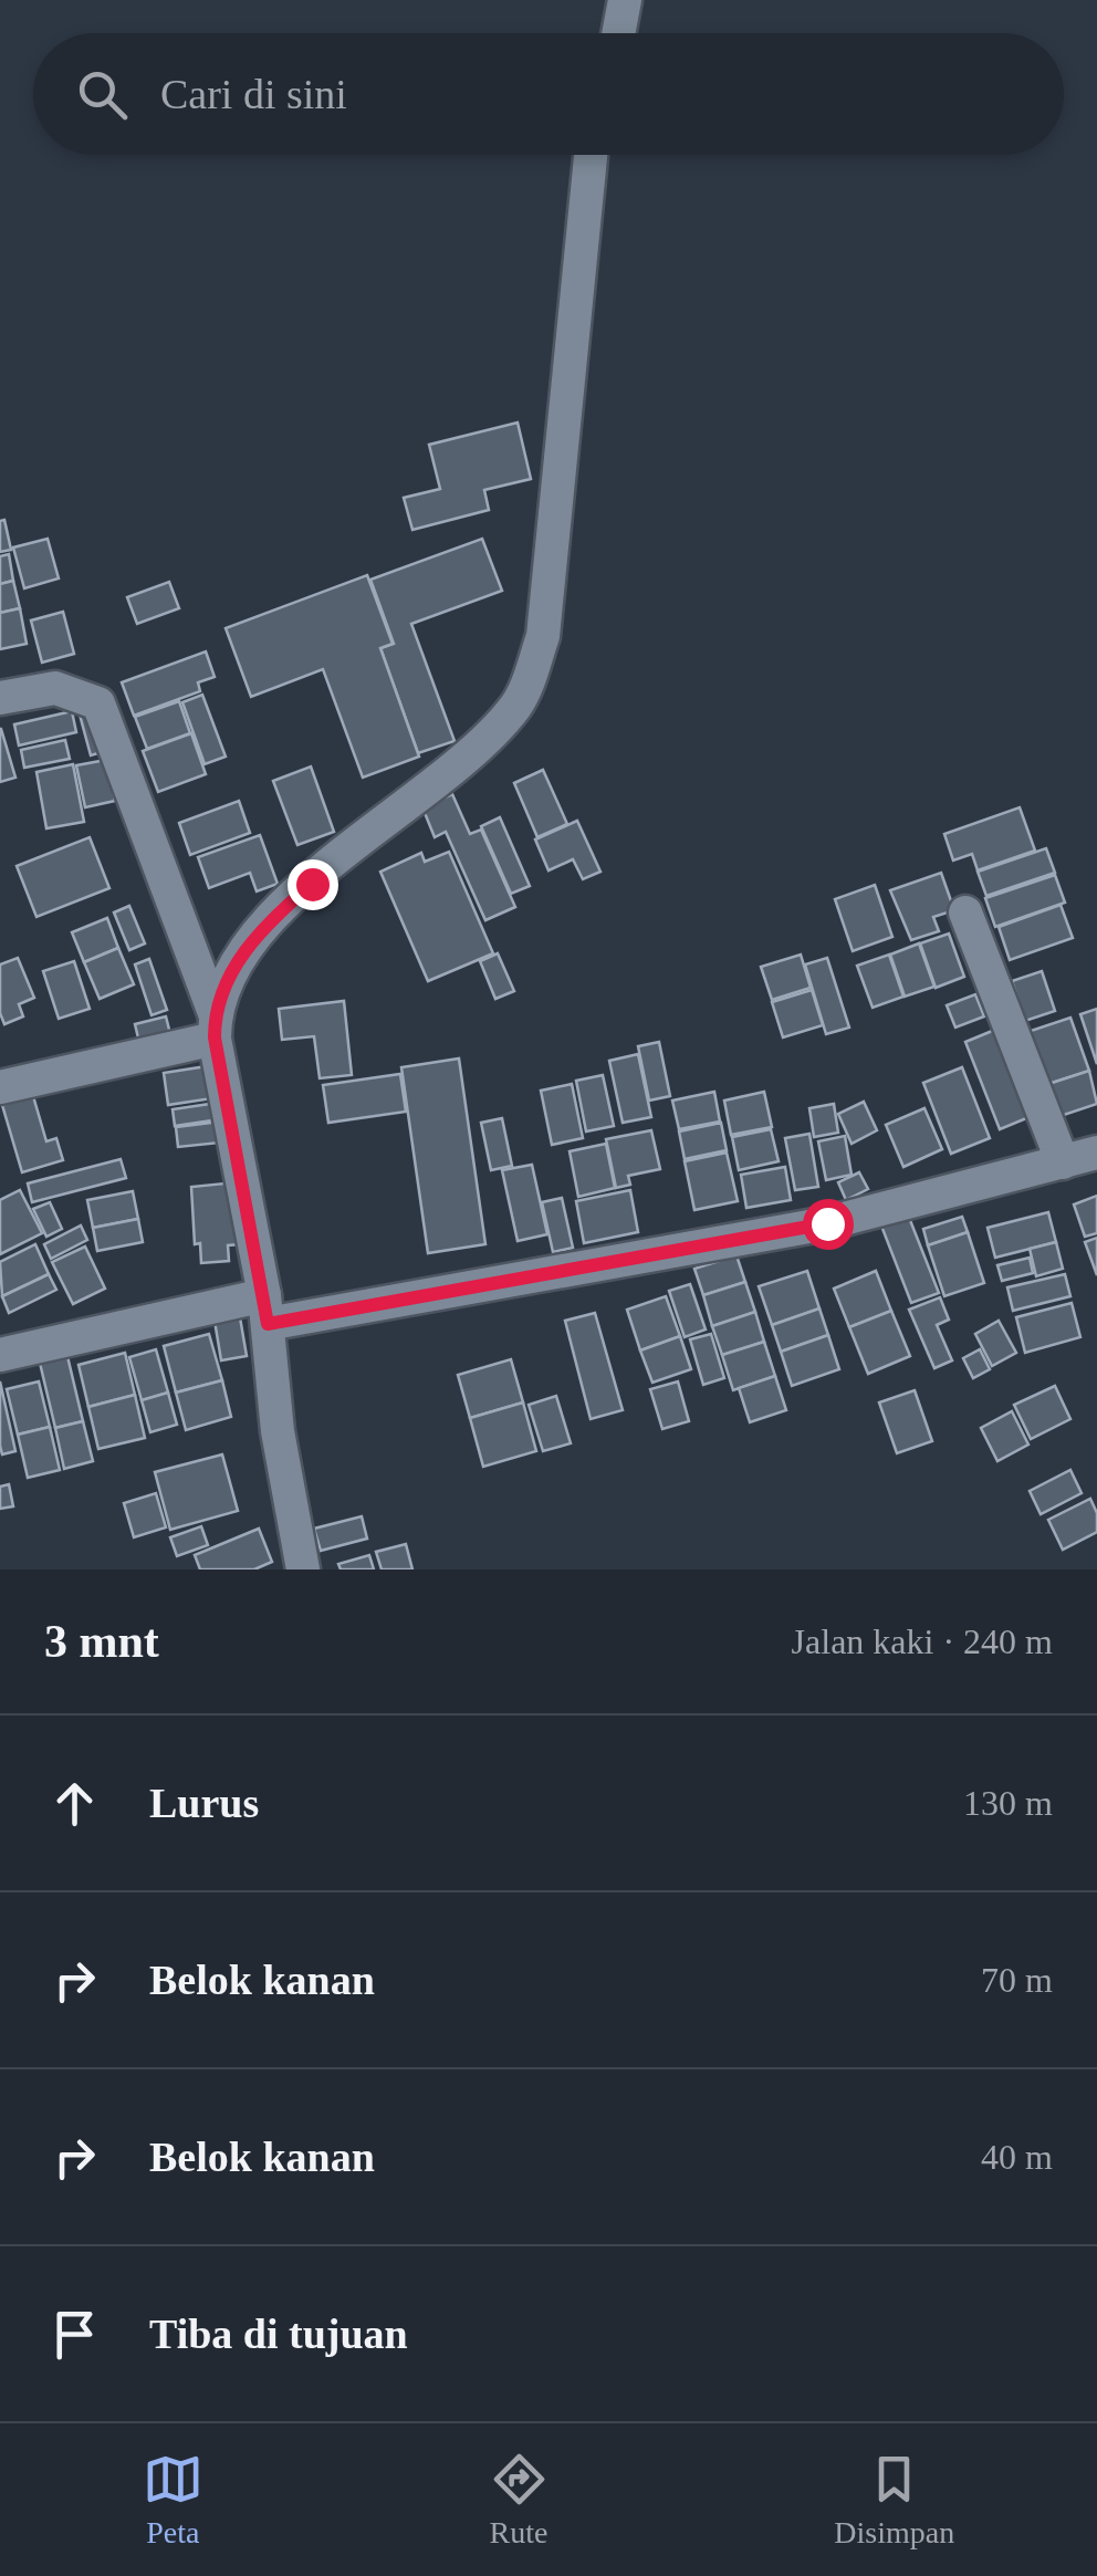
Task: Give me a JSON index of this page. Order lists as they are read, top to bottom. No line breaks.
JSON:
{"page":{"search":"Cari di sini","heading":["3 mnt","Jalan kaki · 240 m"],"list":[["Lurus","130 m"],["Belok kanan","70 m"],["Belok kanan","40 m"],"Tiba di tujuan"],"nav":["Peta","Rute","Disimpan"]}}
